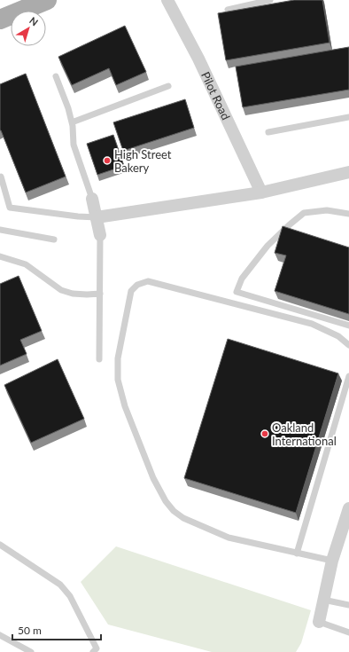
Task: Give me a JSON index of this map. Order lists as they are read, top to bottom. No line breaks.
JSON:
{"streets":{"street":["Pilot Road"]},"places":["High Street Bakery","Oakland International"],"scale_bar":"50 m","north":"top right"}
